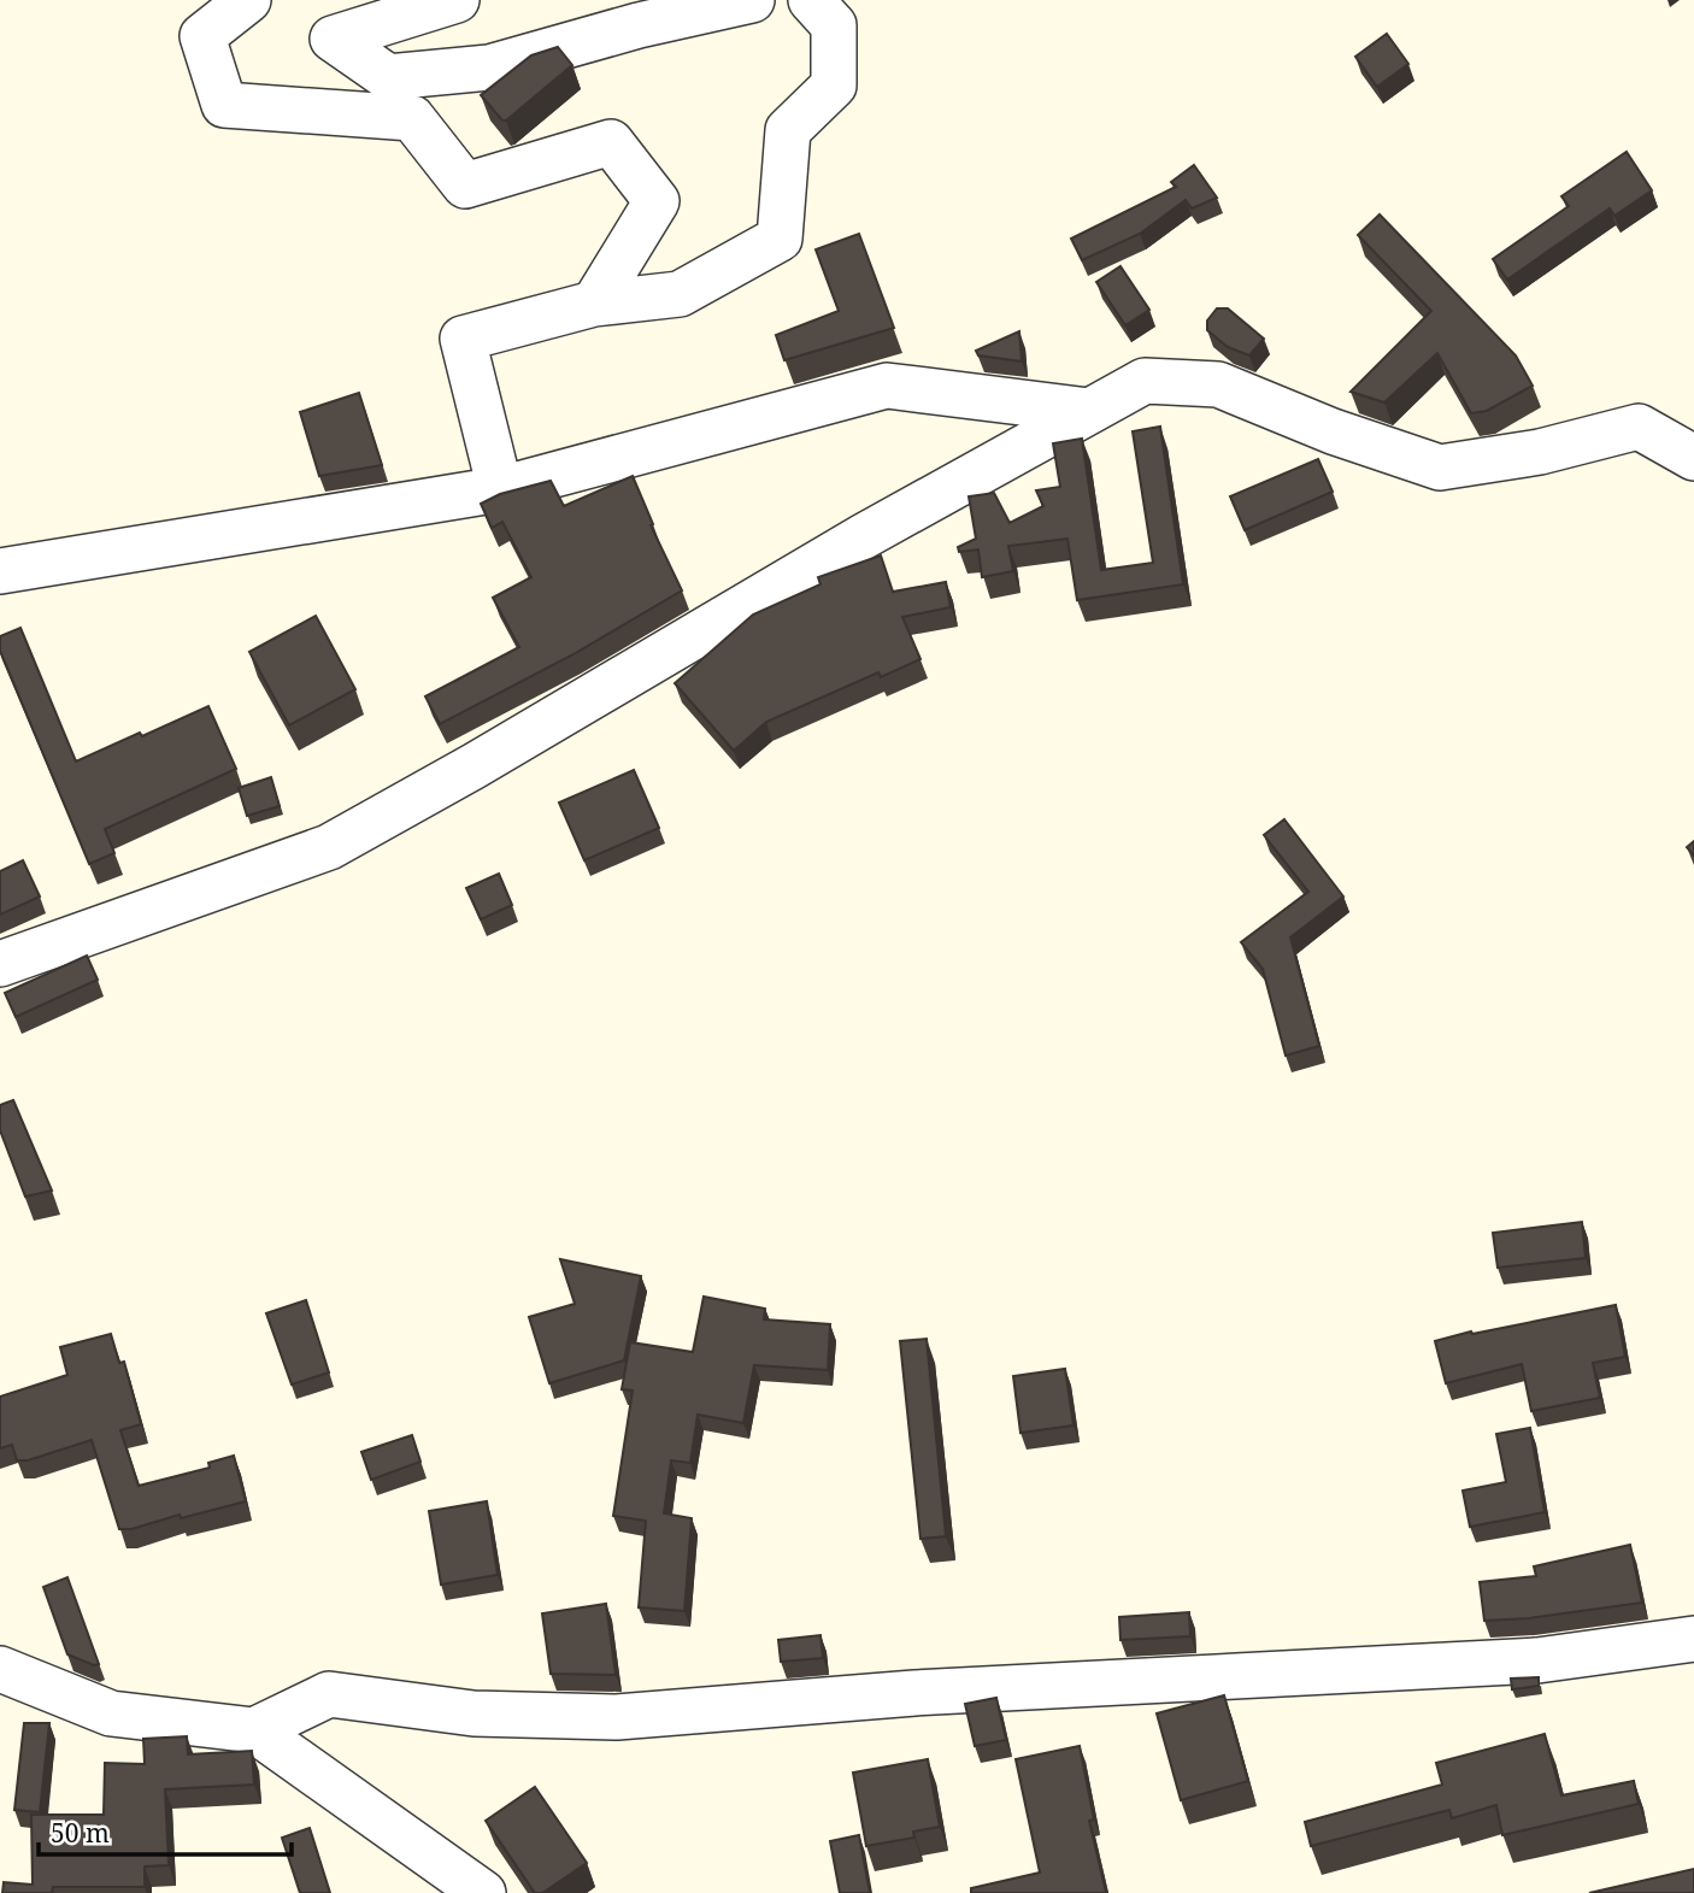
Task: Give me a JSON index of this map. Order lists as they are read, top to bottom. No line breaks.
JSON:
{"scale_bar":"50 m"}
